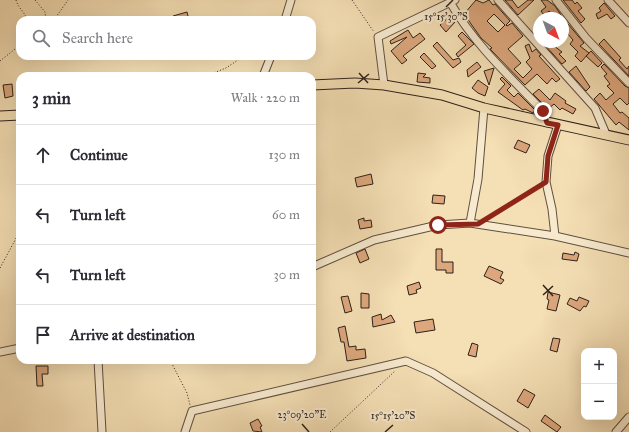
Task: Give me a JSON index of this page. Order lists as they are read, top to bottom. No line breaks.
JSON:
{"north":"bottom right","page":{"search":"Search here","heading":["3 min","Walk · 220 m"],"list":[["Continue","130 m"],["Turn left","60 m"],["Turn left","30 m"],"Arrive at destination"],"map_buttons":["+","−"]},"coordinates":["15°15'30\"S","23°09'20\"E","15°15'20\"S"]}
